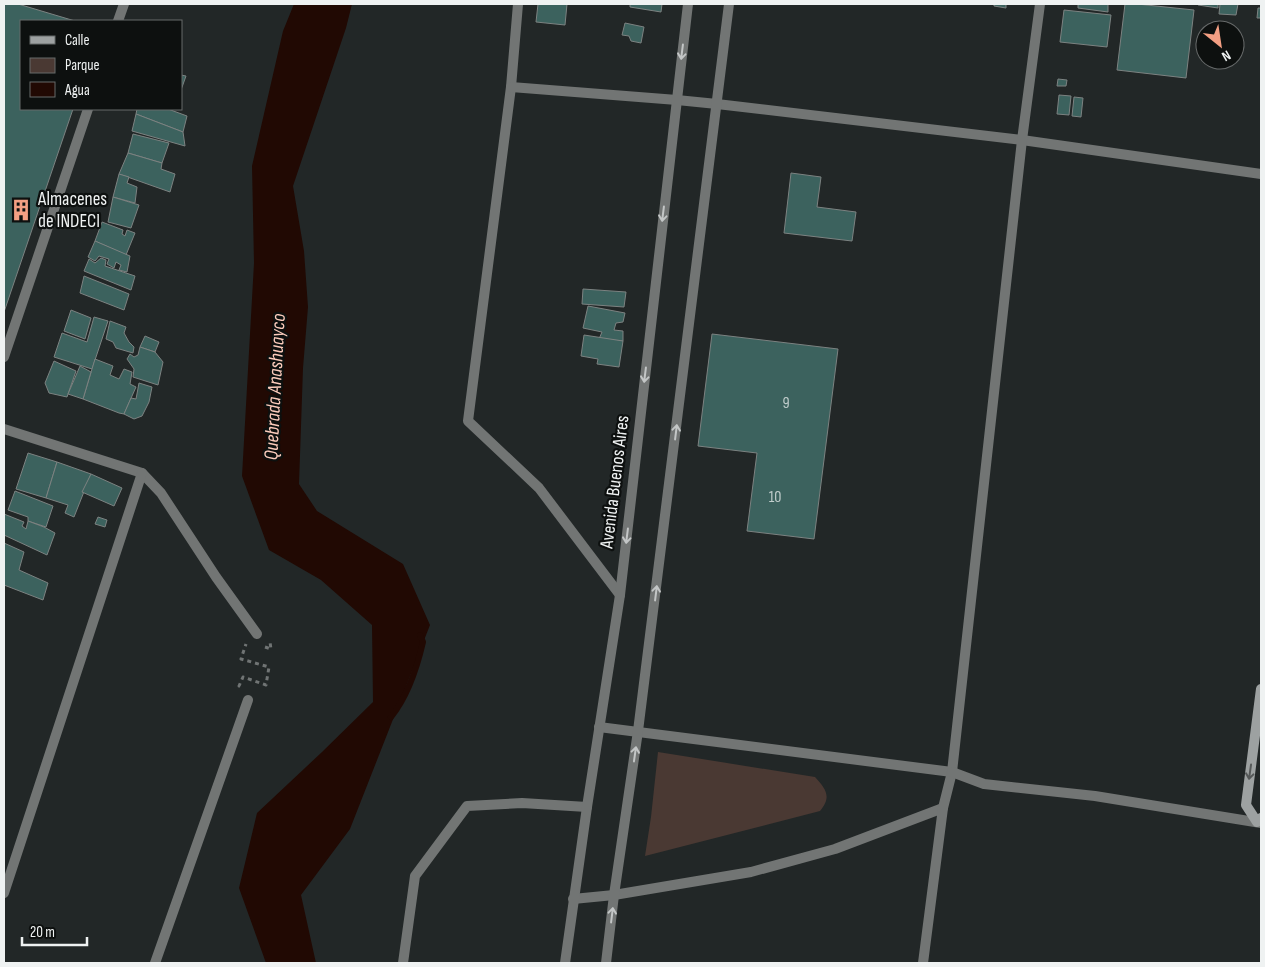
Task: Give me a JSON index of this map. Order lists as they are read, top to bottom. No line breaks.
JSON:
{"streets":{"street":["Avenida Buenos Aires"]},"water":["Quebrada Anashuayco"],"places":{"building":["Almacenes de INDECI"]},"house_numbers":["9","10"],"legend":["Calle","Parque","Agua"],"scale_bar":"20 m","north":"bottom right"}
